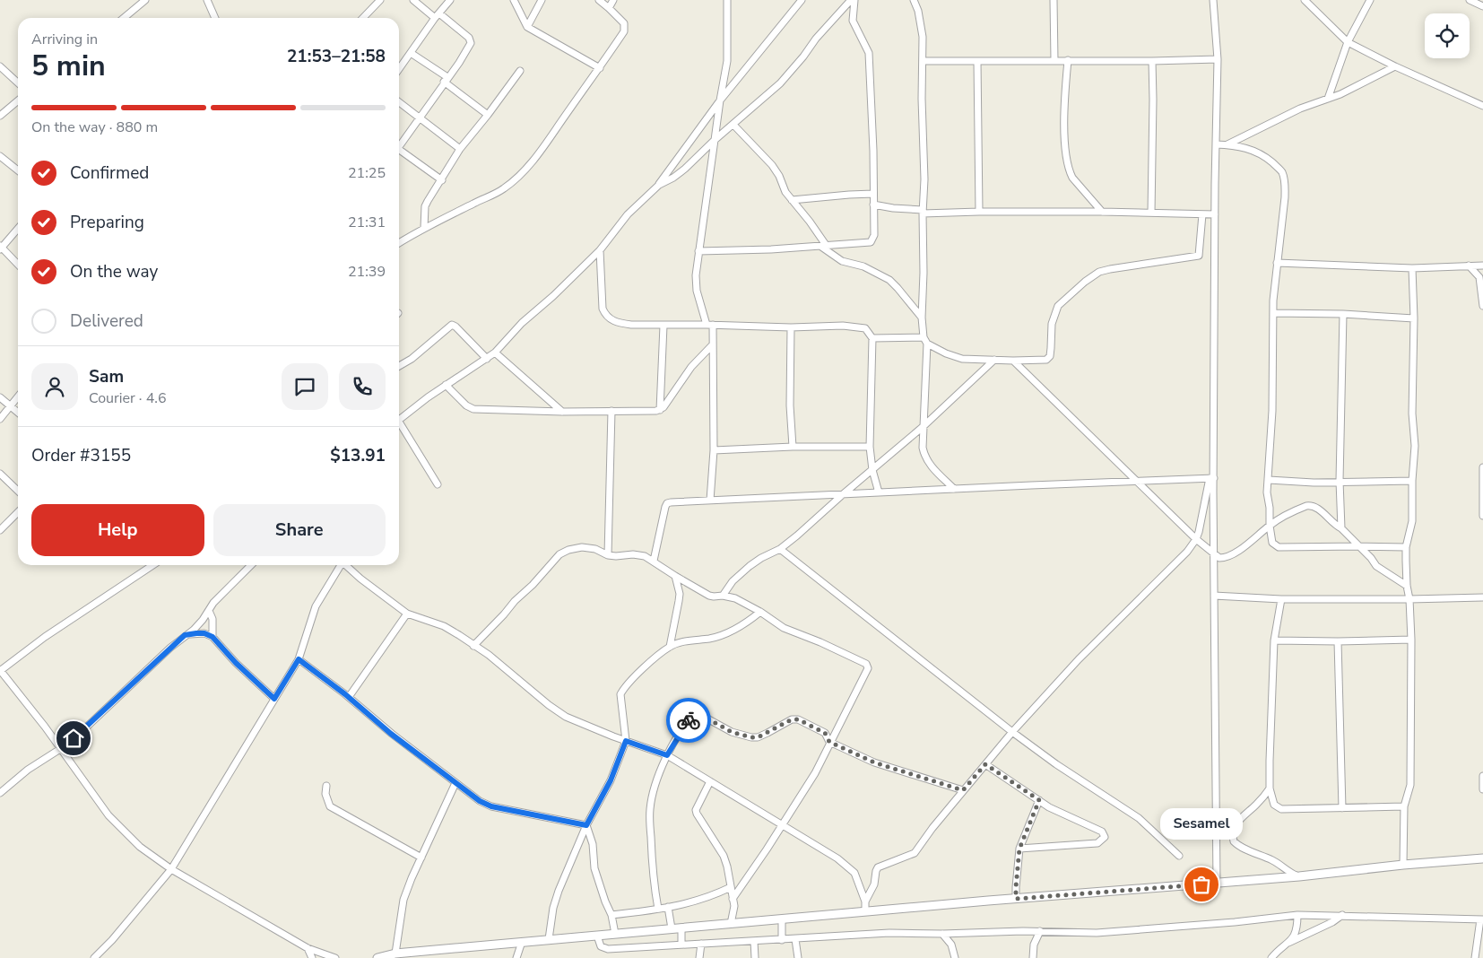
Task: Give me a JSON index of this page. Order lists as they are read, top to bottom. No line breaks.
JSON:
{"places":["Sesamel"],"page":{"heading":["5 min","Arriving in","21:53–21:58"],"panel":["Sam","Courier · 4.6","Order #3155","$13.91"],"bar":"On the way · 880 m","list":[["Confirmed","21:25"],["Preparing","21:31"],["On the way","21:39"],"Delivered"],"buttons":["Help","Share"],"bubble":"Sesamel"}}
